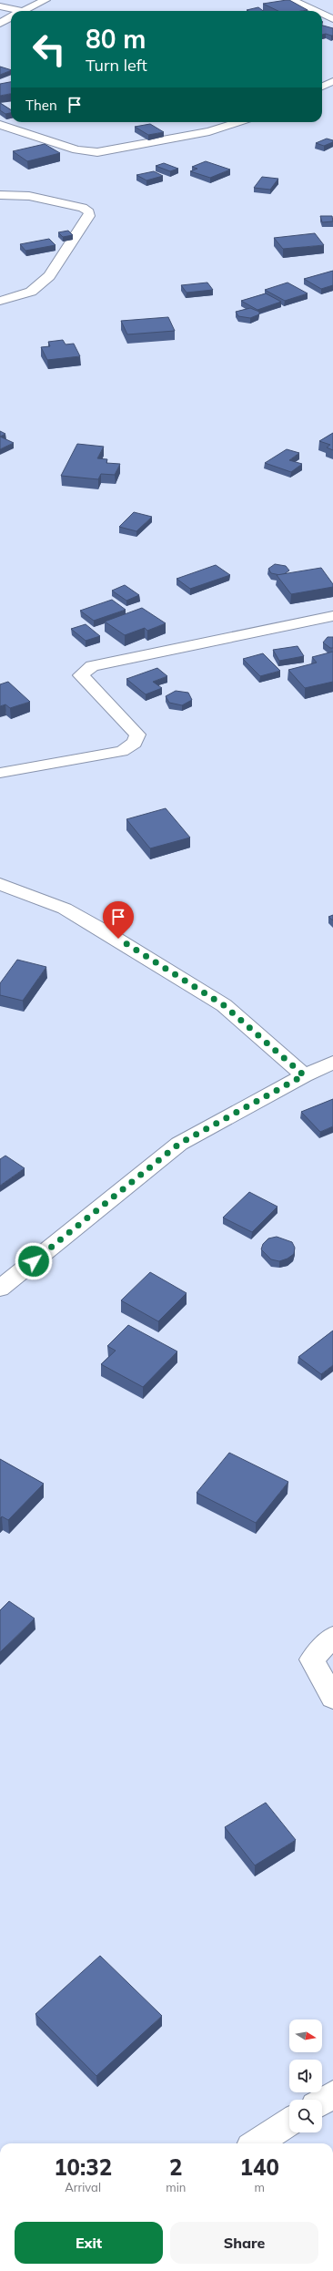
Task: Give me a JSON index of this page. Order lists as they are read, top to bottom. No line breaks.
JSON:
{"north":"right","page":{"turn":["80 m","Turn left"],"then":"Then","eta":["10:32","Arrival","2","min","140","m"],"buttons":["Exit","Share"]}}
